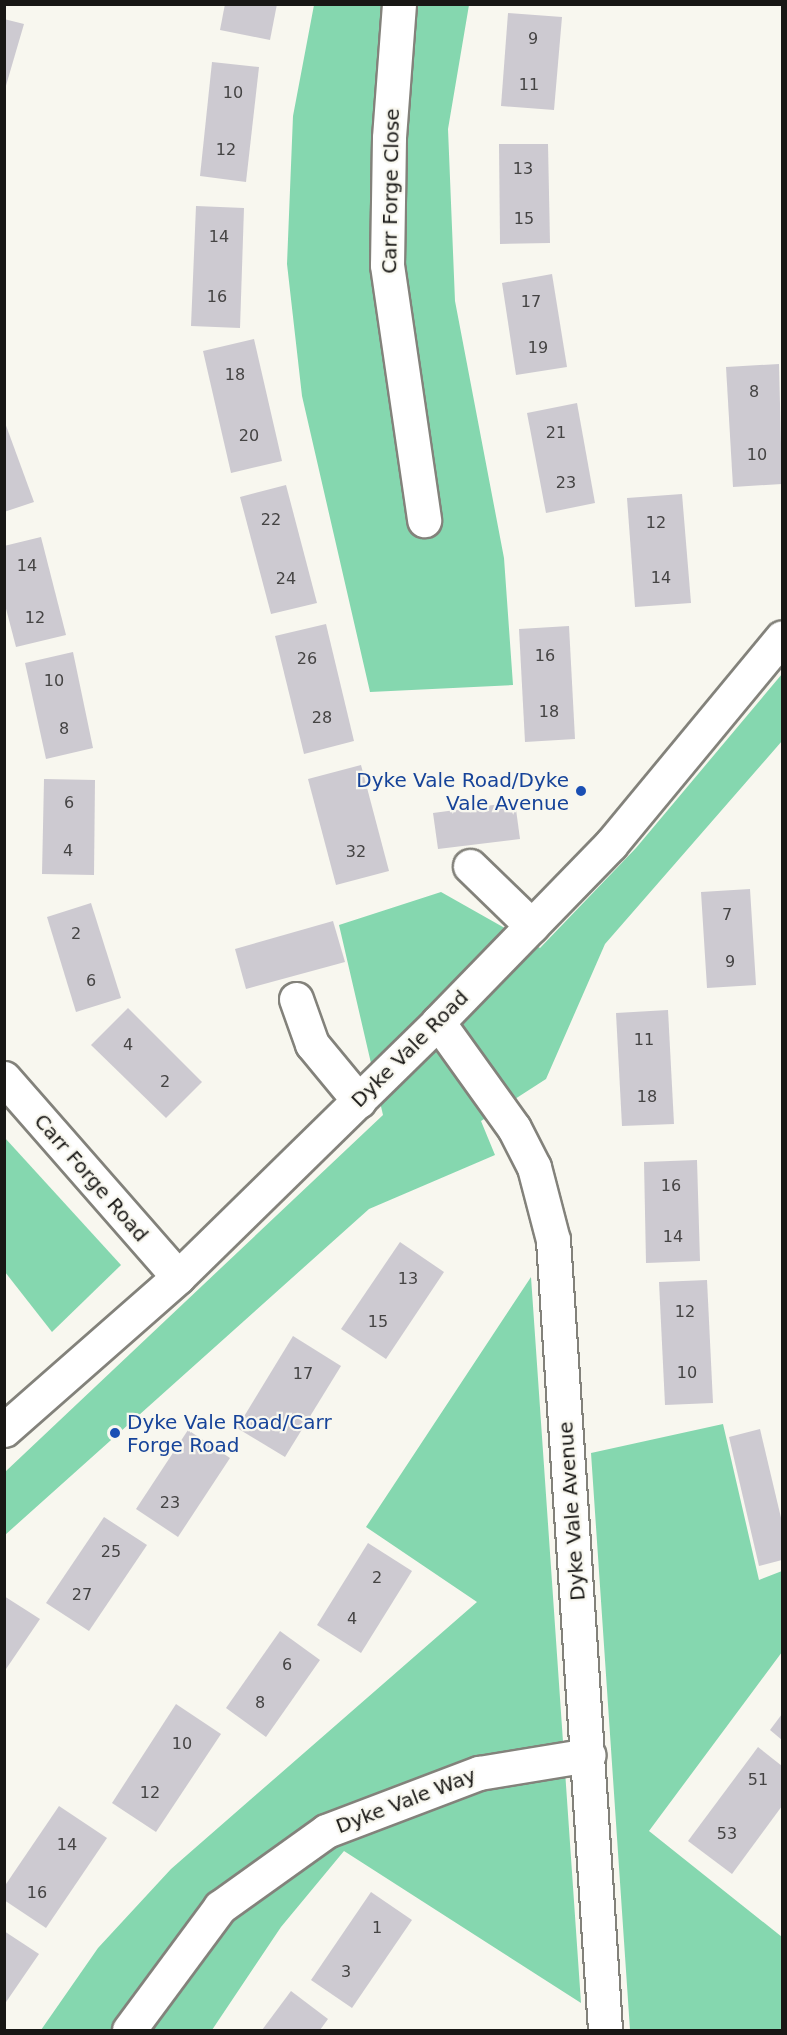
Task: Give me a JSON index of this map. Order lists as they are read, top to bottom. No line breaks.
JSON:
{"streets":{"street":["Carr Forge Close","Dyke Vale Road","Carr Forge Road","Dyke Vale Avenue","Dyke Vale Way"]},"crossings":[["Dyke Vale Road","Carr Forge Road"],["Dyke Vale Road","Dyke Vale Avenue"],["Dyke Vale Avenue","Dyke Vale Way"]],"places":["Dyke Vale Road/Dyke Vale Avenue","Dyke Vale Road/Carr Forge Road"],"house_numbers":["9","11","10","12","13","15","14","16","17","19","18","8","21","20","10","23","22","12","14","14","24","12","16","26","10","18","28","8","6","4","32","7","2","9","6","11","4","2","18","16","14","13","12","15","10","17","23","25","2","27","4","6","8","10","51","12","53","14","16","1","3"]}
